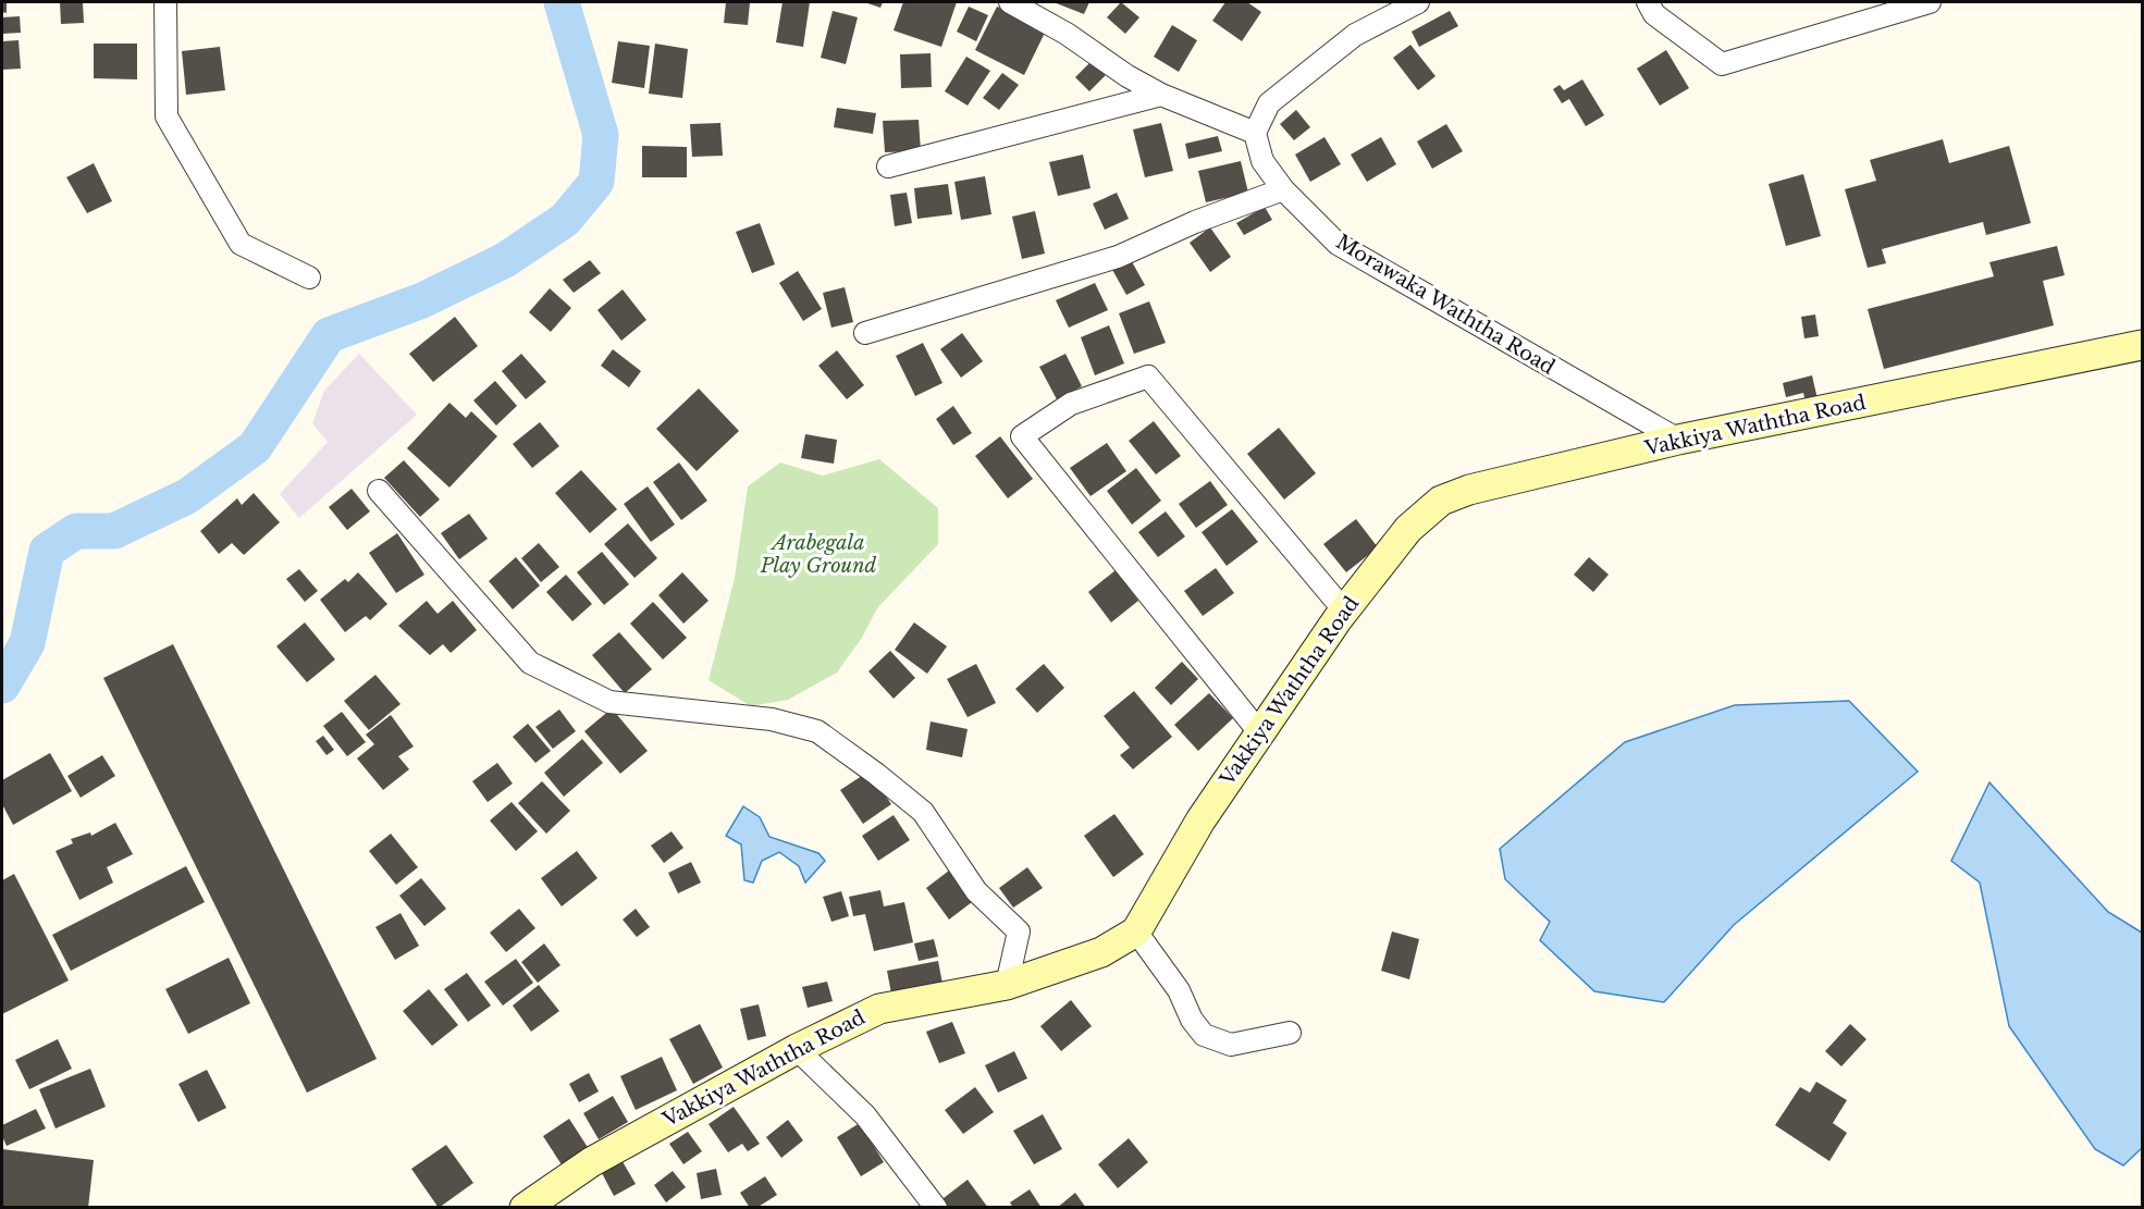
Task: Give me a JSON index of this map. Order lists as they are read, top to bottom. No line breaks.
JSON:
{"streets":{"street":["Morawaka Waththa Road","Vakkiya Waththa Road"]},"crossings":[["Morawaka Waththa Road","Vakkiya Waththa Road"]],"parks":["Arabegala Play Ground"]}
